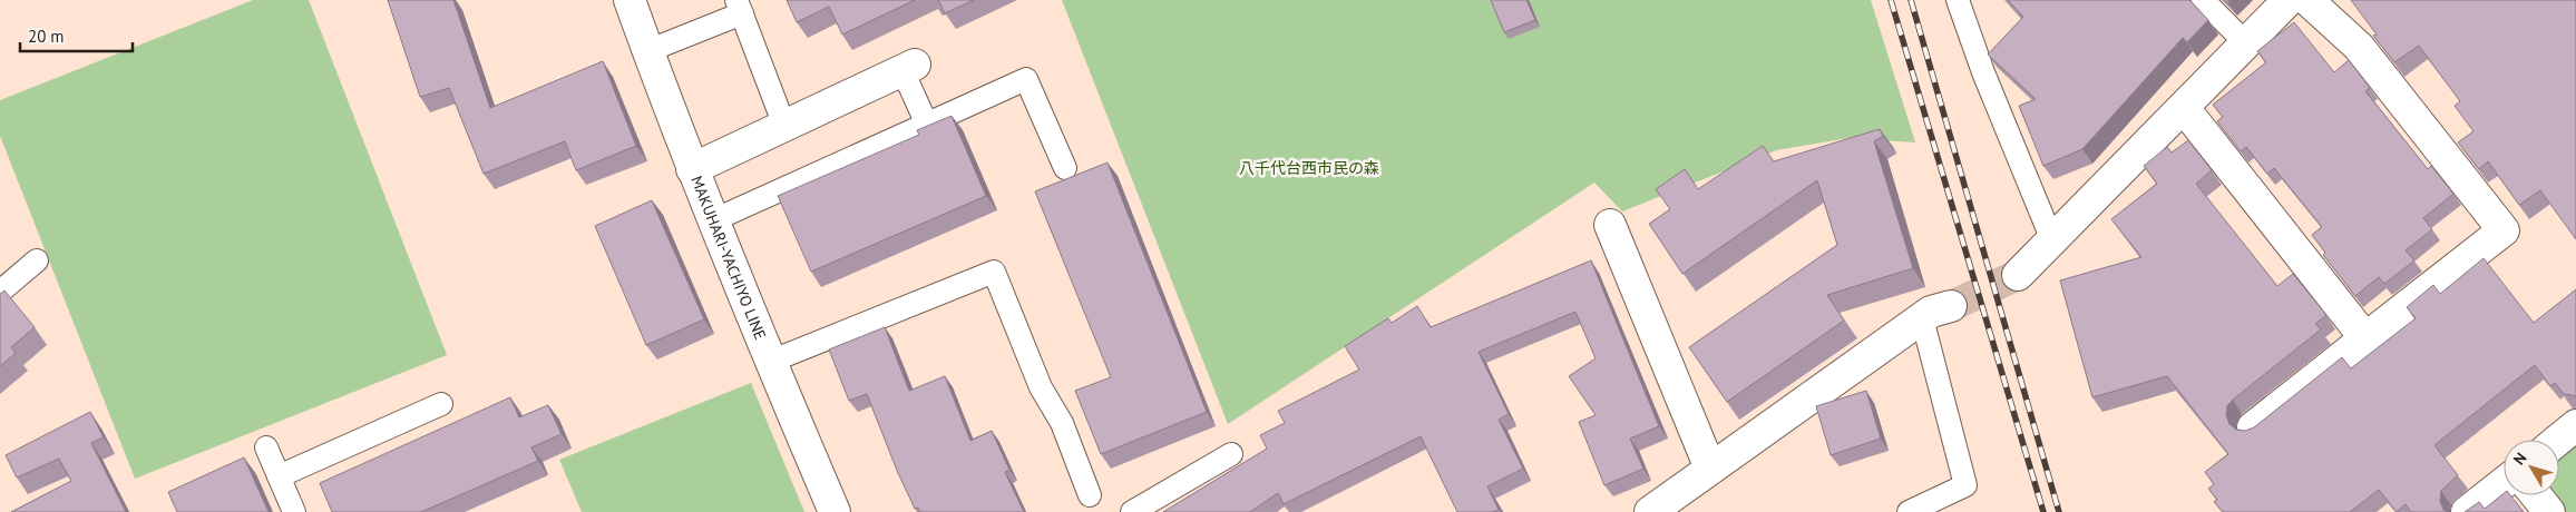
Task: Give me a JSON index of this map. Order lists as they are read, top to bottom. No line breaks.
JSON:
{"streets":{"street":["MAKUHARI-YACHIYO LINE"]},"parks":["八千代台西市民の森"],"scale_bar":"20 m","north":"top left"}
